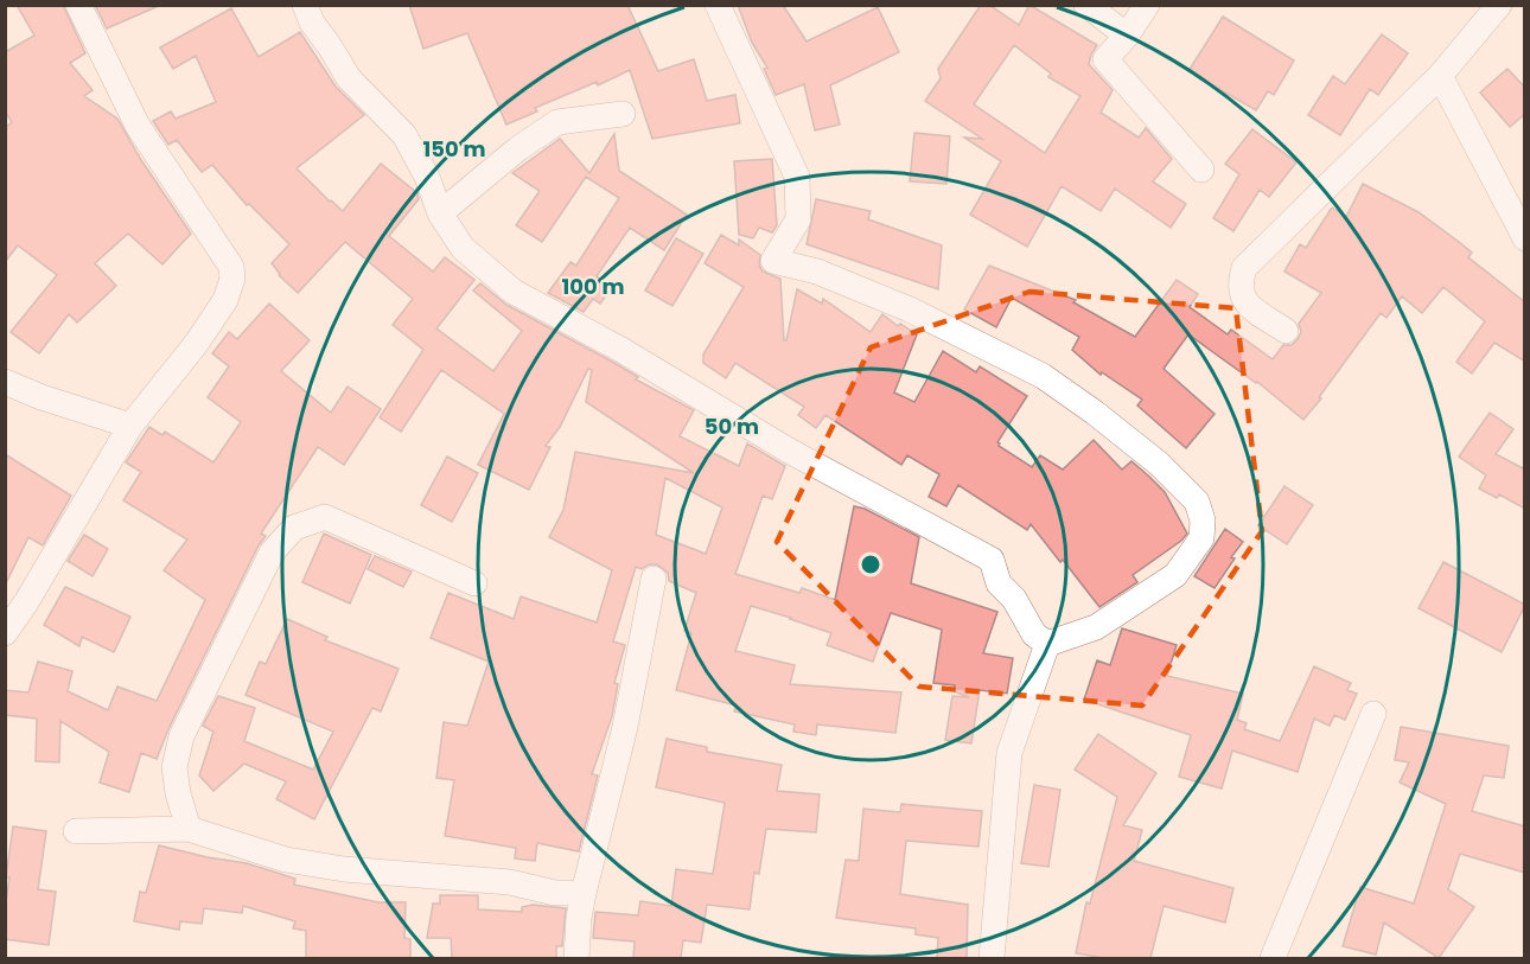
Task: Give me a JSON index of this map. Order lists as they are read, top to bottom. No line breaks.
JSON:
{"rings":["150 m","100 m","50 m"]}
